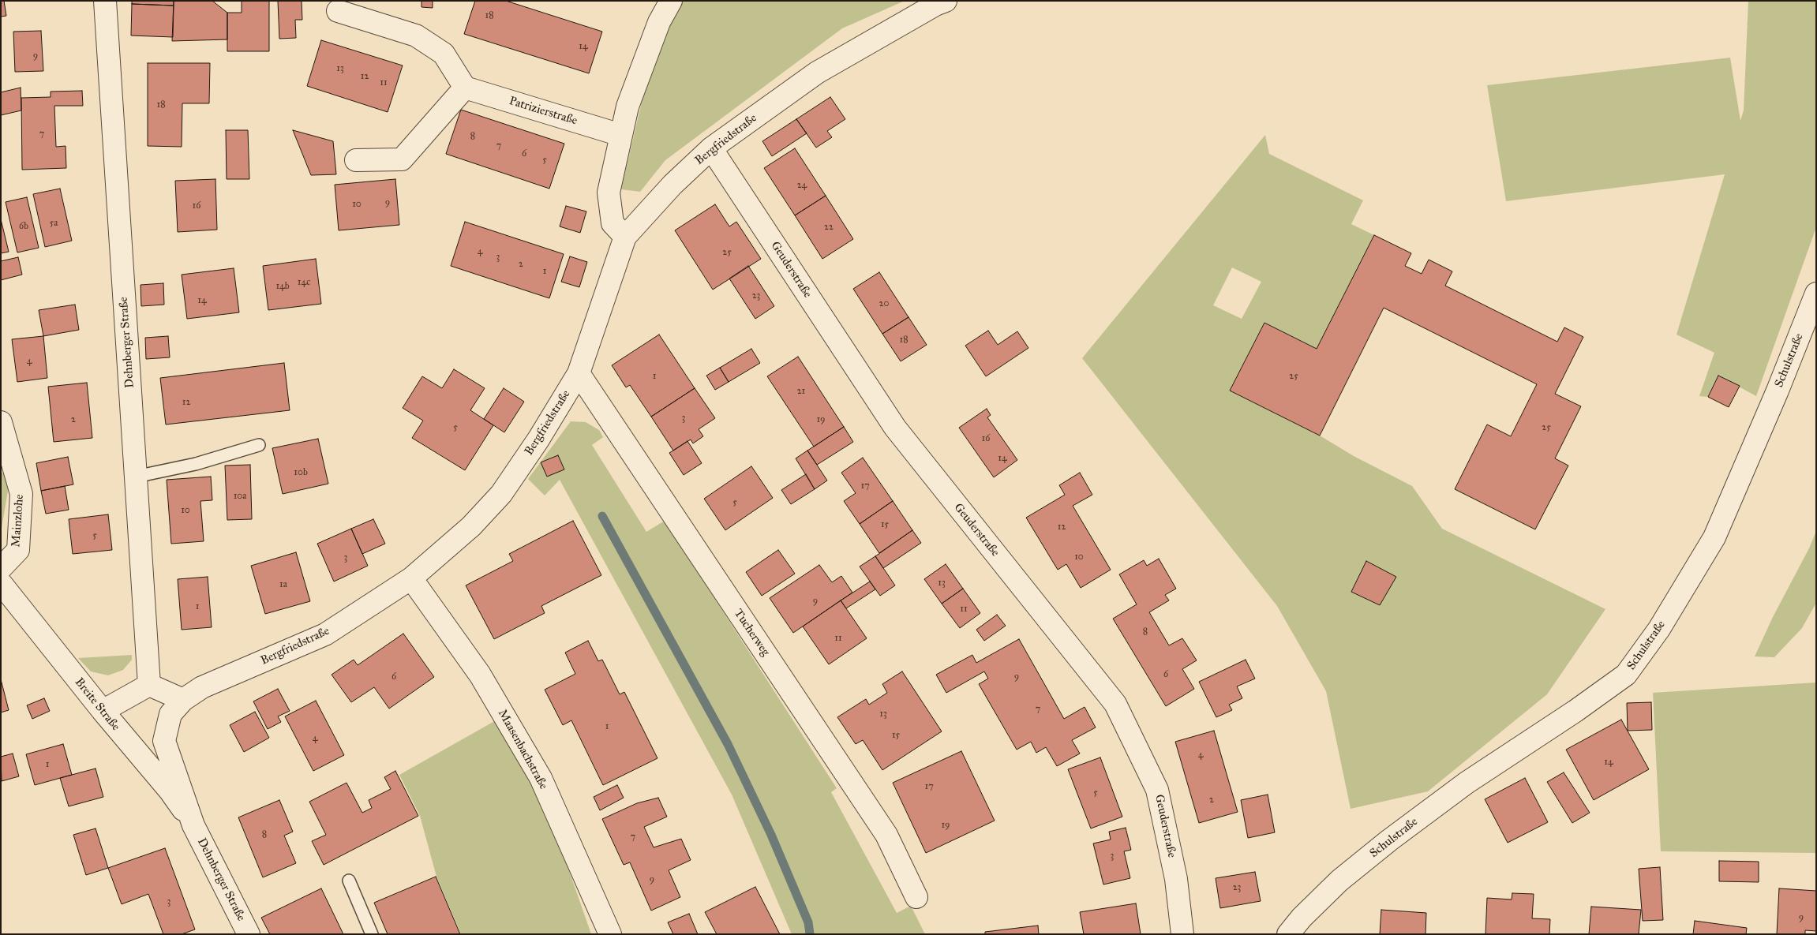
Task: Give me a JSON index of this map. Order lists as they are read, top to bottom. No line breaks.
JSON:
{"streets":{"street":["Patrizierstraße","Bergfriedstraße","Geuderstraße","Dehnberger Straße","Schulstraße","Mainzlohe","Tucherweg","Breite Straße","Maasenbachstraße"]},"crossings":[["Bergfriedstraße","Geuderstraße"],["Bergfriedstraße","Dehnberger Straße"],["Bergfriedstraße","Tucherweg"],["Bergfriedstraße","Breite Straße"],["Bergfriedstraße","Maasenbachstraße"],["Dehnberger Straße","Breite Straße"]],"house_numbers":["18","14","9","13","12","11","18","7","8","7","6","5","24","9","10","16","5a","6b","22","4","25","3","2","1","14c","14b","23","14","20","18","4","1","25","21","12","3","2","19","5","25","16","14","10b","17","10a","5","10","15","12","5","10","3","13","1a","9","1","11","8","11","6","6","9","7","13","1","15","4","4","14","1","17","5","2","19","8","7","3","9","23","3","9"]}
